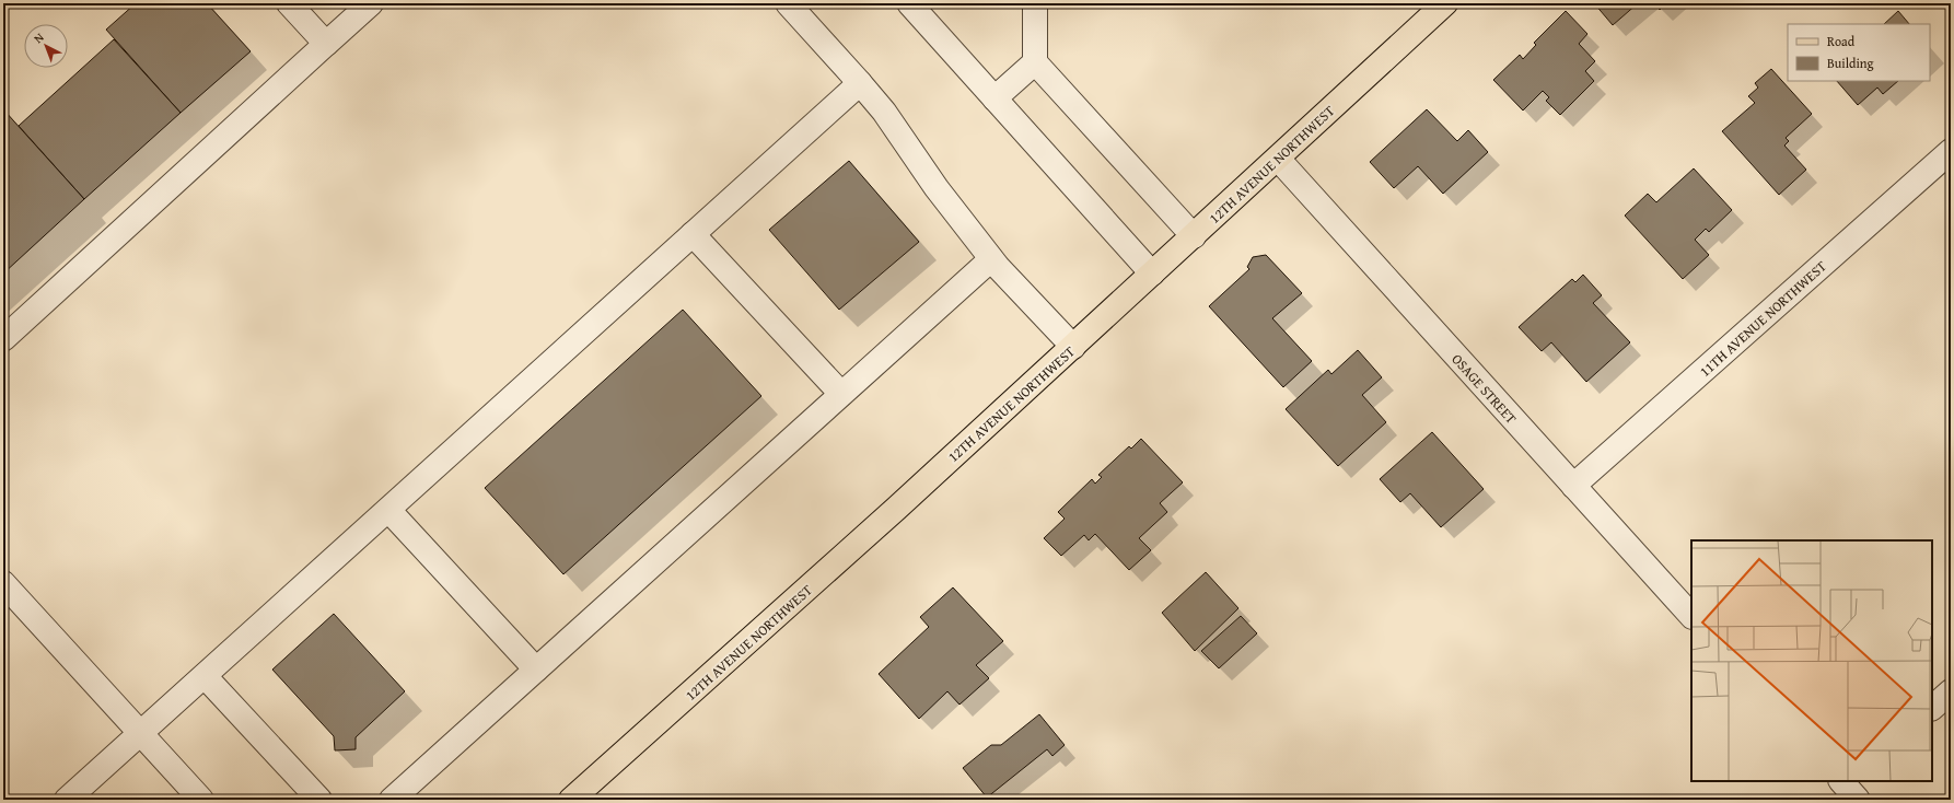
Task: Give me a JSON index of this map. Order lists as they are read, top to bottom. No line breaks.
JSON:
{"streets":{"main road":["12TH AVENUE NORTHWEST"],"street":["11TH AVENUE NORTHWEST","OSAGE STREET"]},"crossings":[["12TH AVENUE NORTHWEST","OSAGE STREET"],["11TH AVENUE NORTHWEST","OSAGE STREET"]],"legend":["Road","Building"],"north":"top left"}
